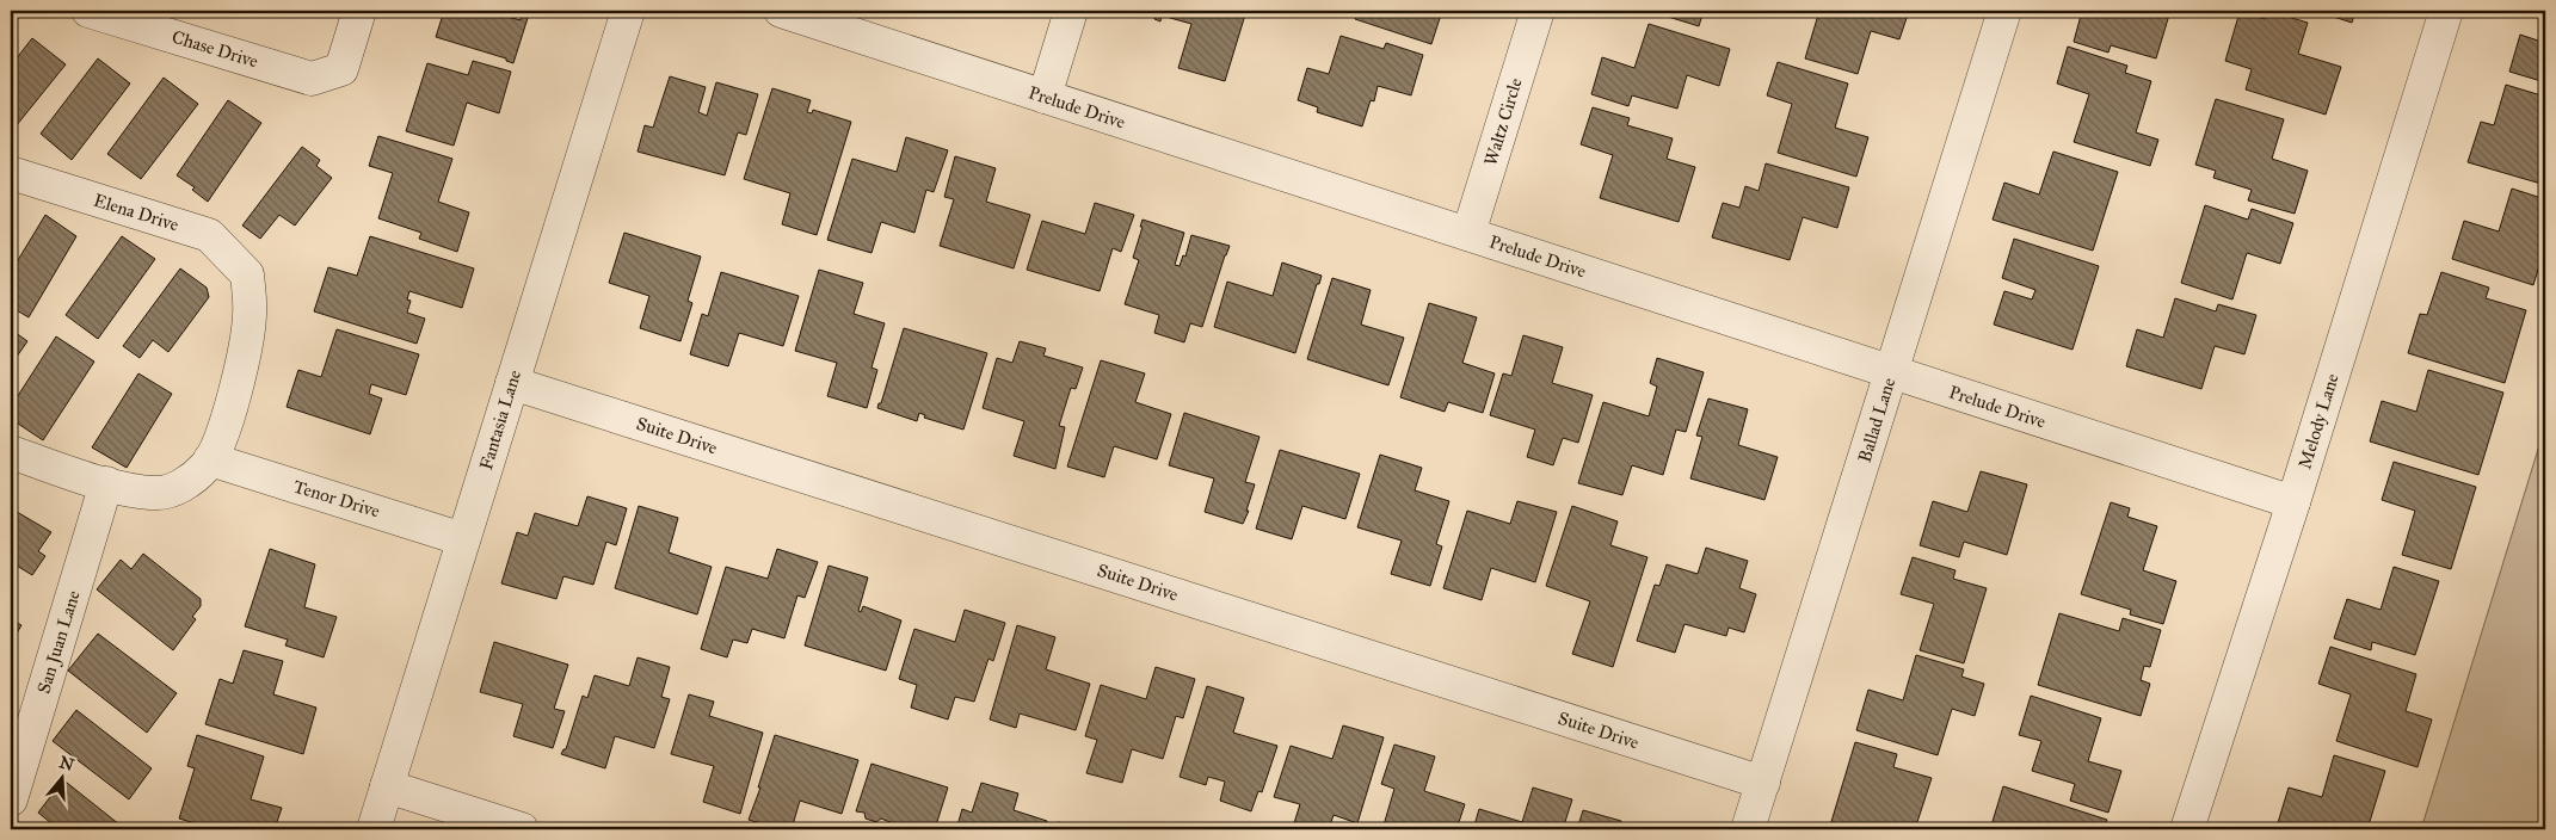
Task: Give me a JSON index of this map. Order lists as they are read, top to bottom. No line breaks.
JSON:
{"streets":{"street":["Chase Drive","Prelude Drive","Waltz Circle","Elena Drive","Fantasia Lane","Ballad Lane","Melody Lane","Suite Drive","Tenor Drive","San Juan Lane"]},"crossings":[["Prelude Drive","Waltz Circle"],["Prelude Drive","Ballad Lane"],["Prelude Drive","Melody Lane"],["Elena Drive","Tenor Drive"],["Fantasia Lane","Suite Drive"],["Fantasia Lane","Tenor Drive"],["Ballad Lane","Suite Drive"]],"north":"top"}
